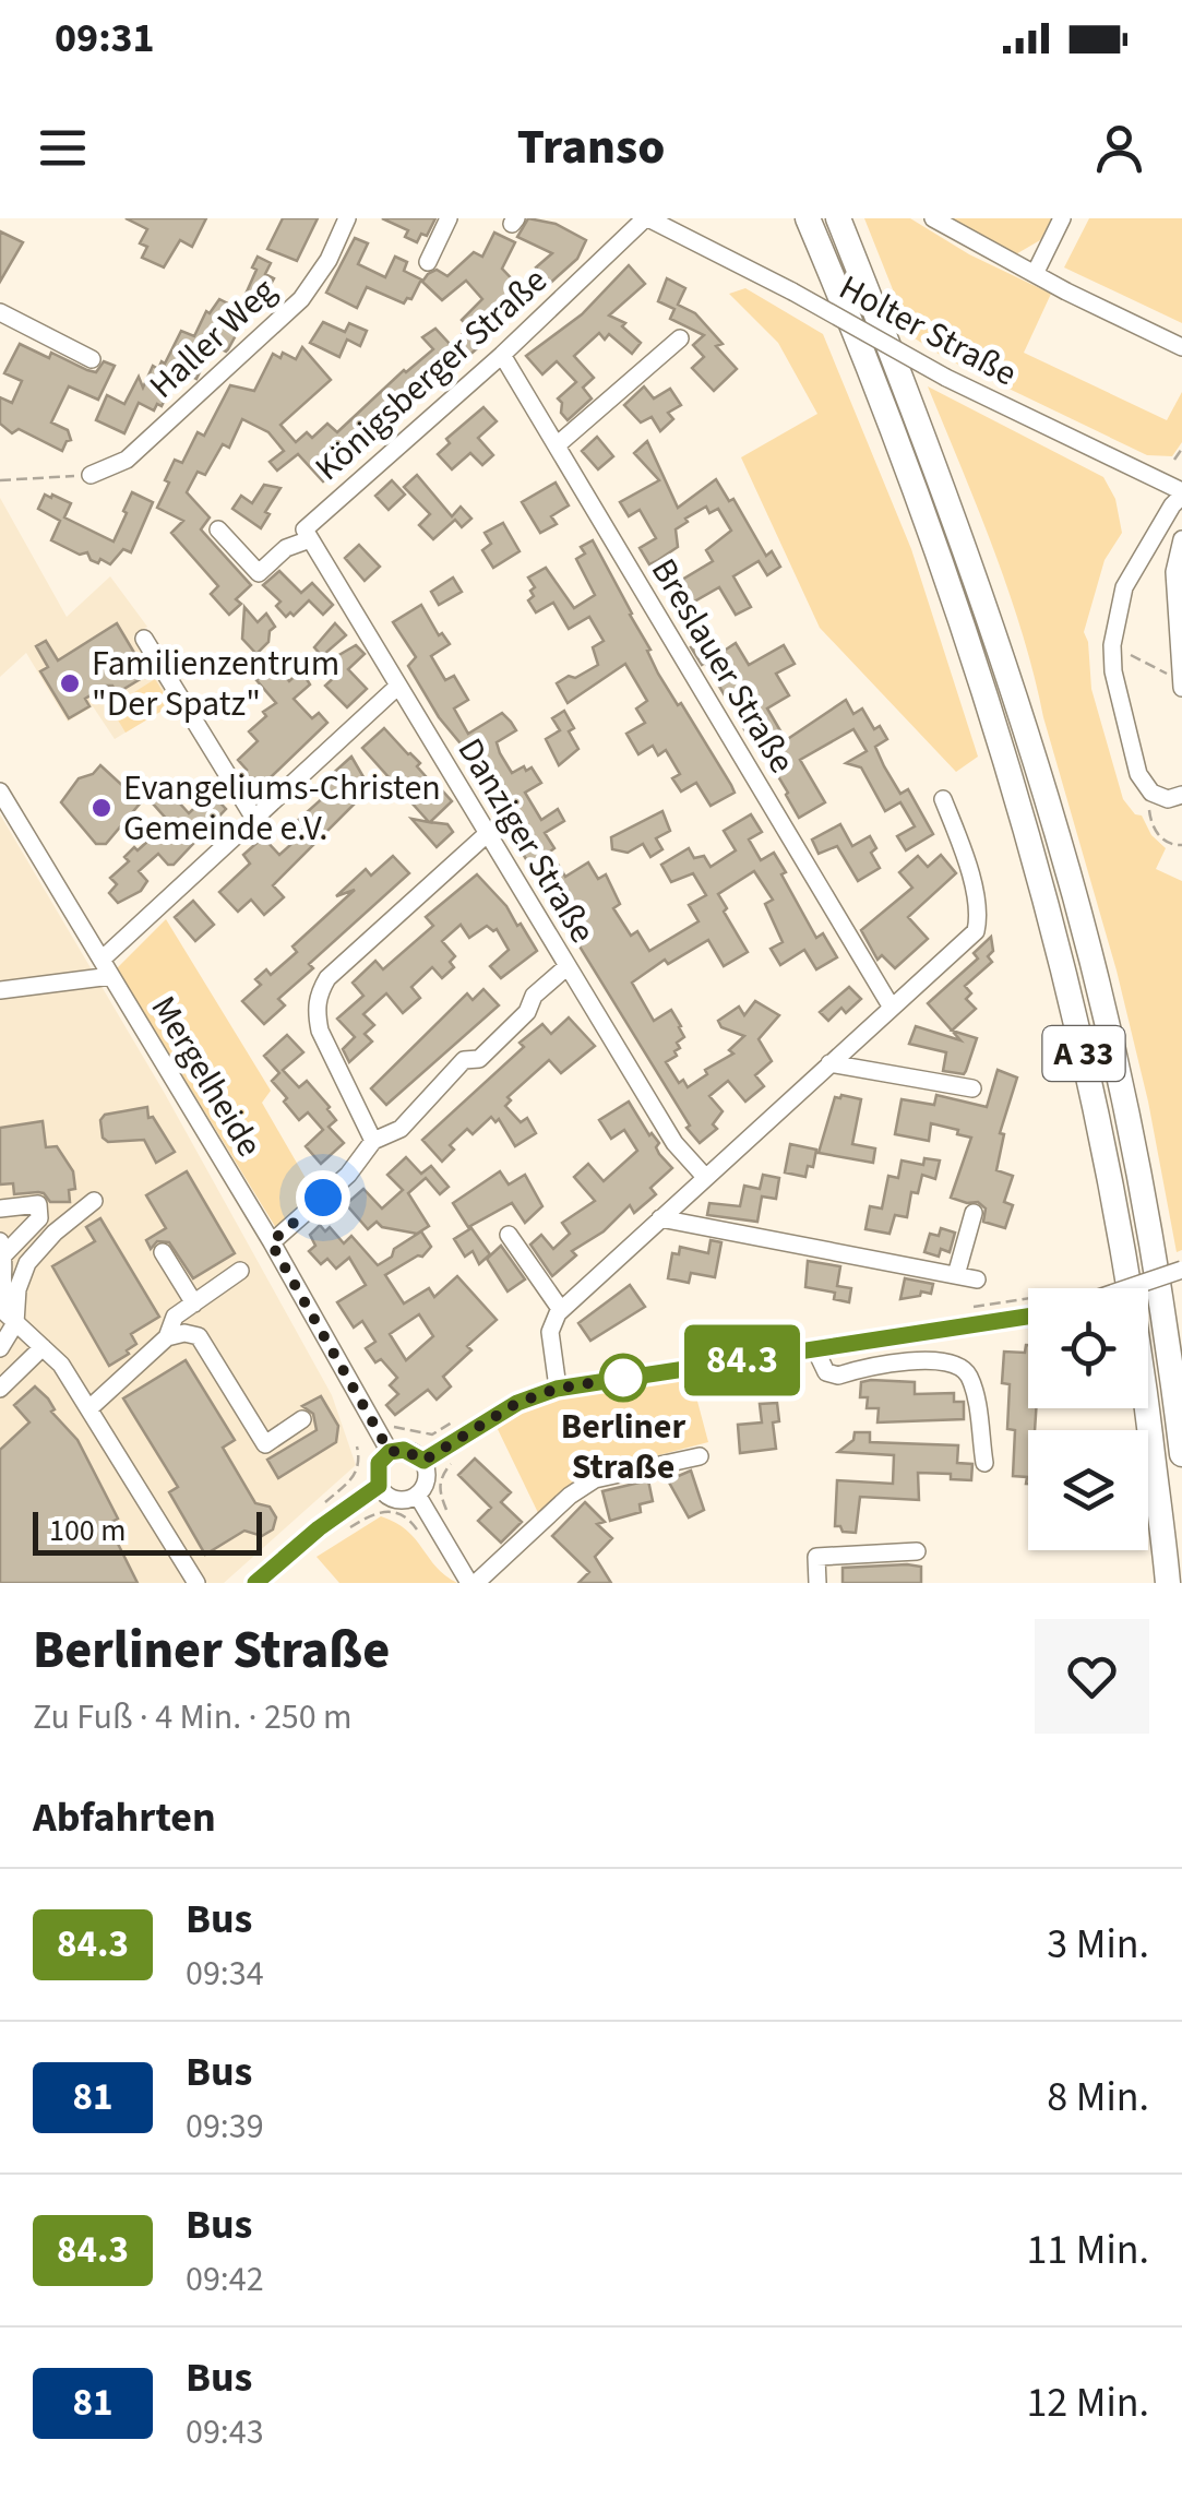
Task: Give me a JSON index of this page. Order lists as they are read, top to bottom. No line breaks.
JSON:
{"streets":{"highway":["A 33"],"street":["Holter Straße","Haller Weg","Königsberger Straße","Breslauer Straße","Danziger Straße","Mergelheide"]},"crossings":[["Holter Straße","Königsberger Straße"],["Königsberger Straße","Breslauer Straße"],["Königsberger Straße","Danziger Straße"]],"places":["Familienzentrum \"Der Spatz\"","Evangeliums-Christen Gemeinde e.V.","Berliner Straße"],"lines":["bus line 84.3"],"scale_bar":"100 m","page":{"status":"09:31","header":"Transo","on_map":"84.3","scale":"100 m","heading":[["Berliner Straße","Zu Fuß · 4 Min. · 250 m"],"Abfahrten"],"list":[{"mark":"84.3","name":"Bus","note":"09:34","value":"3 Min."},{"mark":"81","name":"Bus","note":"09:39","value":"8 Min."},{"mark":"84.3","name":"Bus","note":"09:42","value":"11 Min."},{"mark":"81","name":"Bus","note":"09:43","value":"12 Min."}]}}
